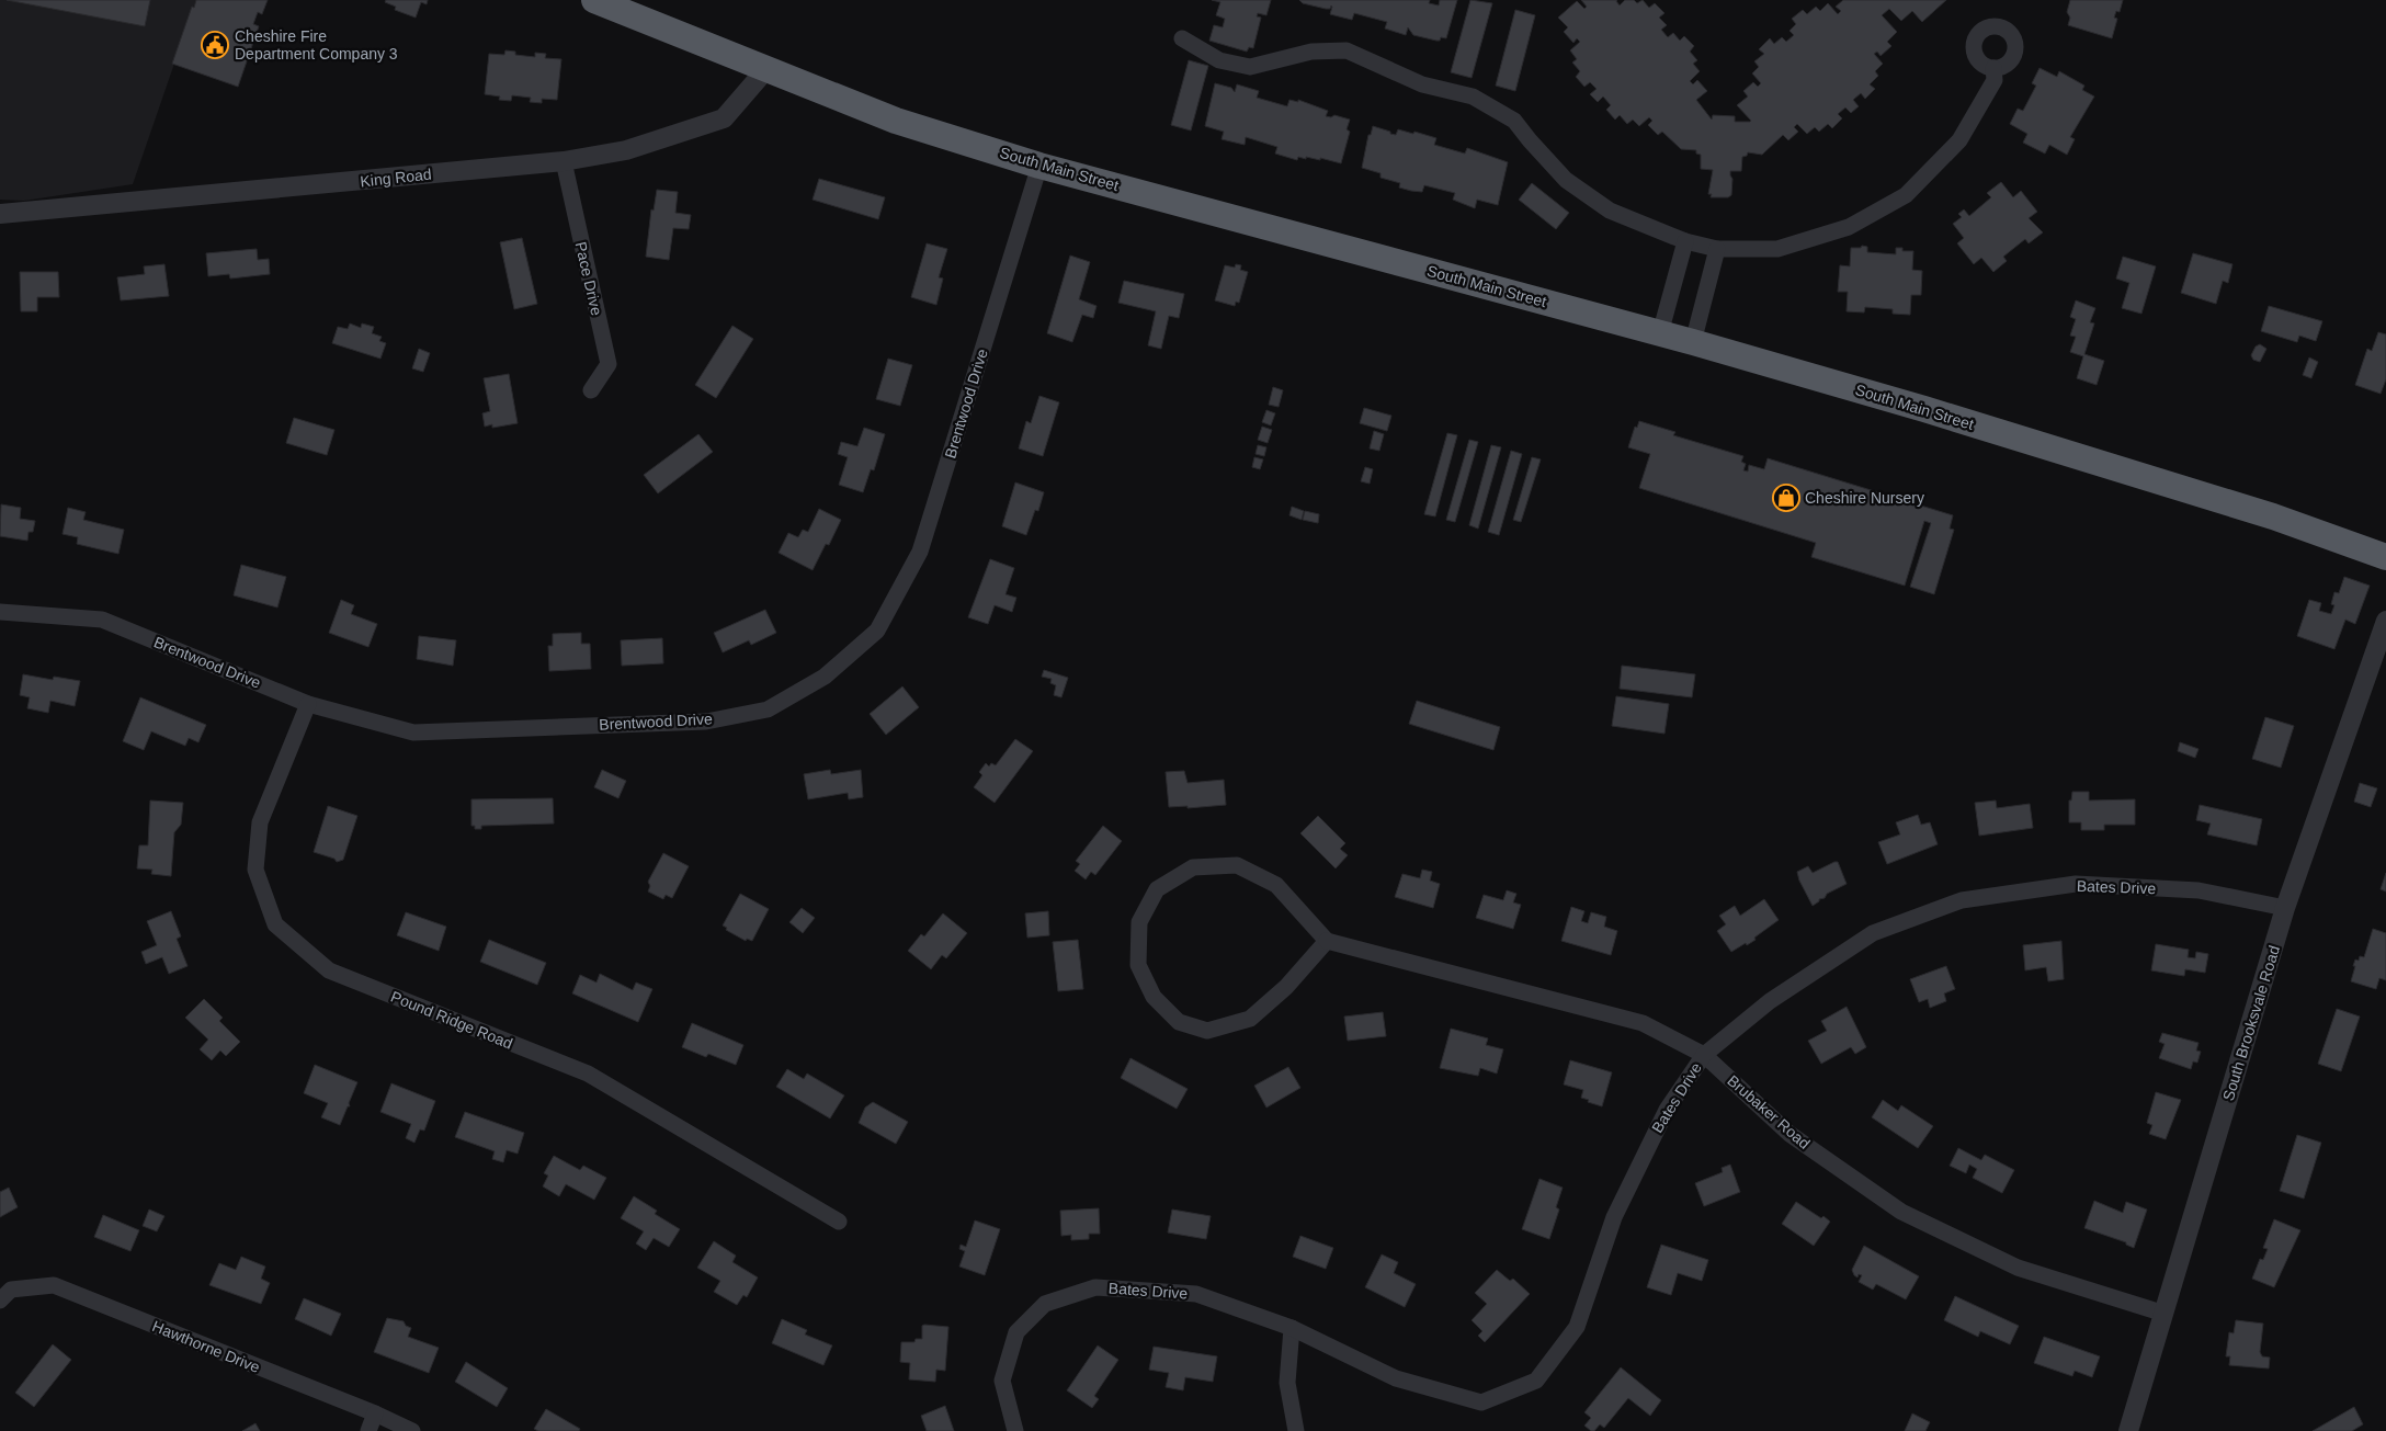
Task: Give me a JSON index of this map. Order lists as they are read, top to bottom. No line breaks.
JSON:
{"streets":{"highway":["South Main Street"],"street":["King Road","Pace Drive","Brentwood Drive","Bates Drive","Pound Ridge Road","South Brooksvale Road","Brubaker Road","Hawthorne Drive"]},"crossings":[["South Main Street","King Road"],["South Main Street","Brentwood Drive"],["King Road","Pace Drive"],["Brentwood Drive","Pound Ridge Road"],["Bates Drive","South Brooksvale Road"],["Bates Drive","Brubaker Road"],["South Brooksvale Road","Brubaker Road"]],"places":{"public building":["Cheshire Fire Department Company 3"],"shop":["Cheshire Nursery"]}}
